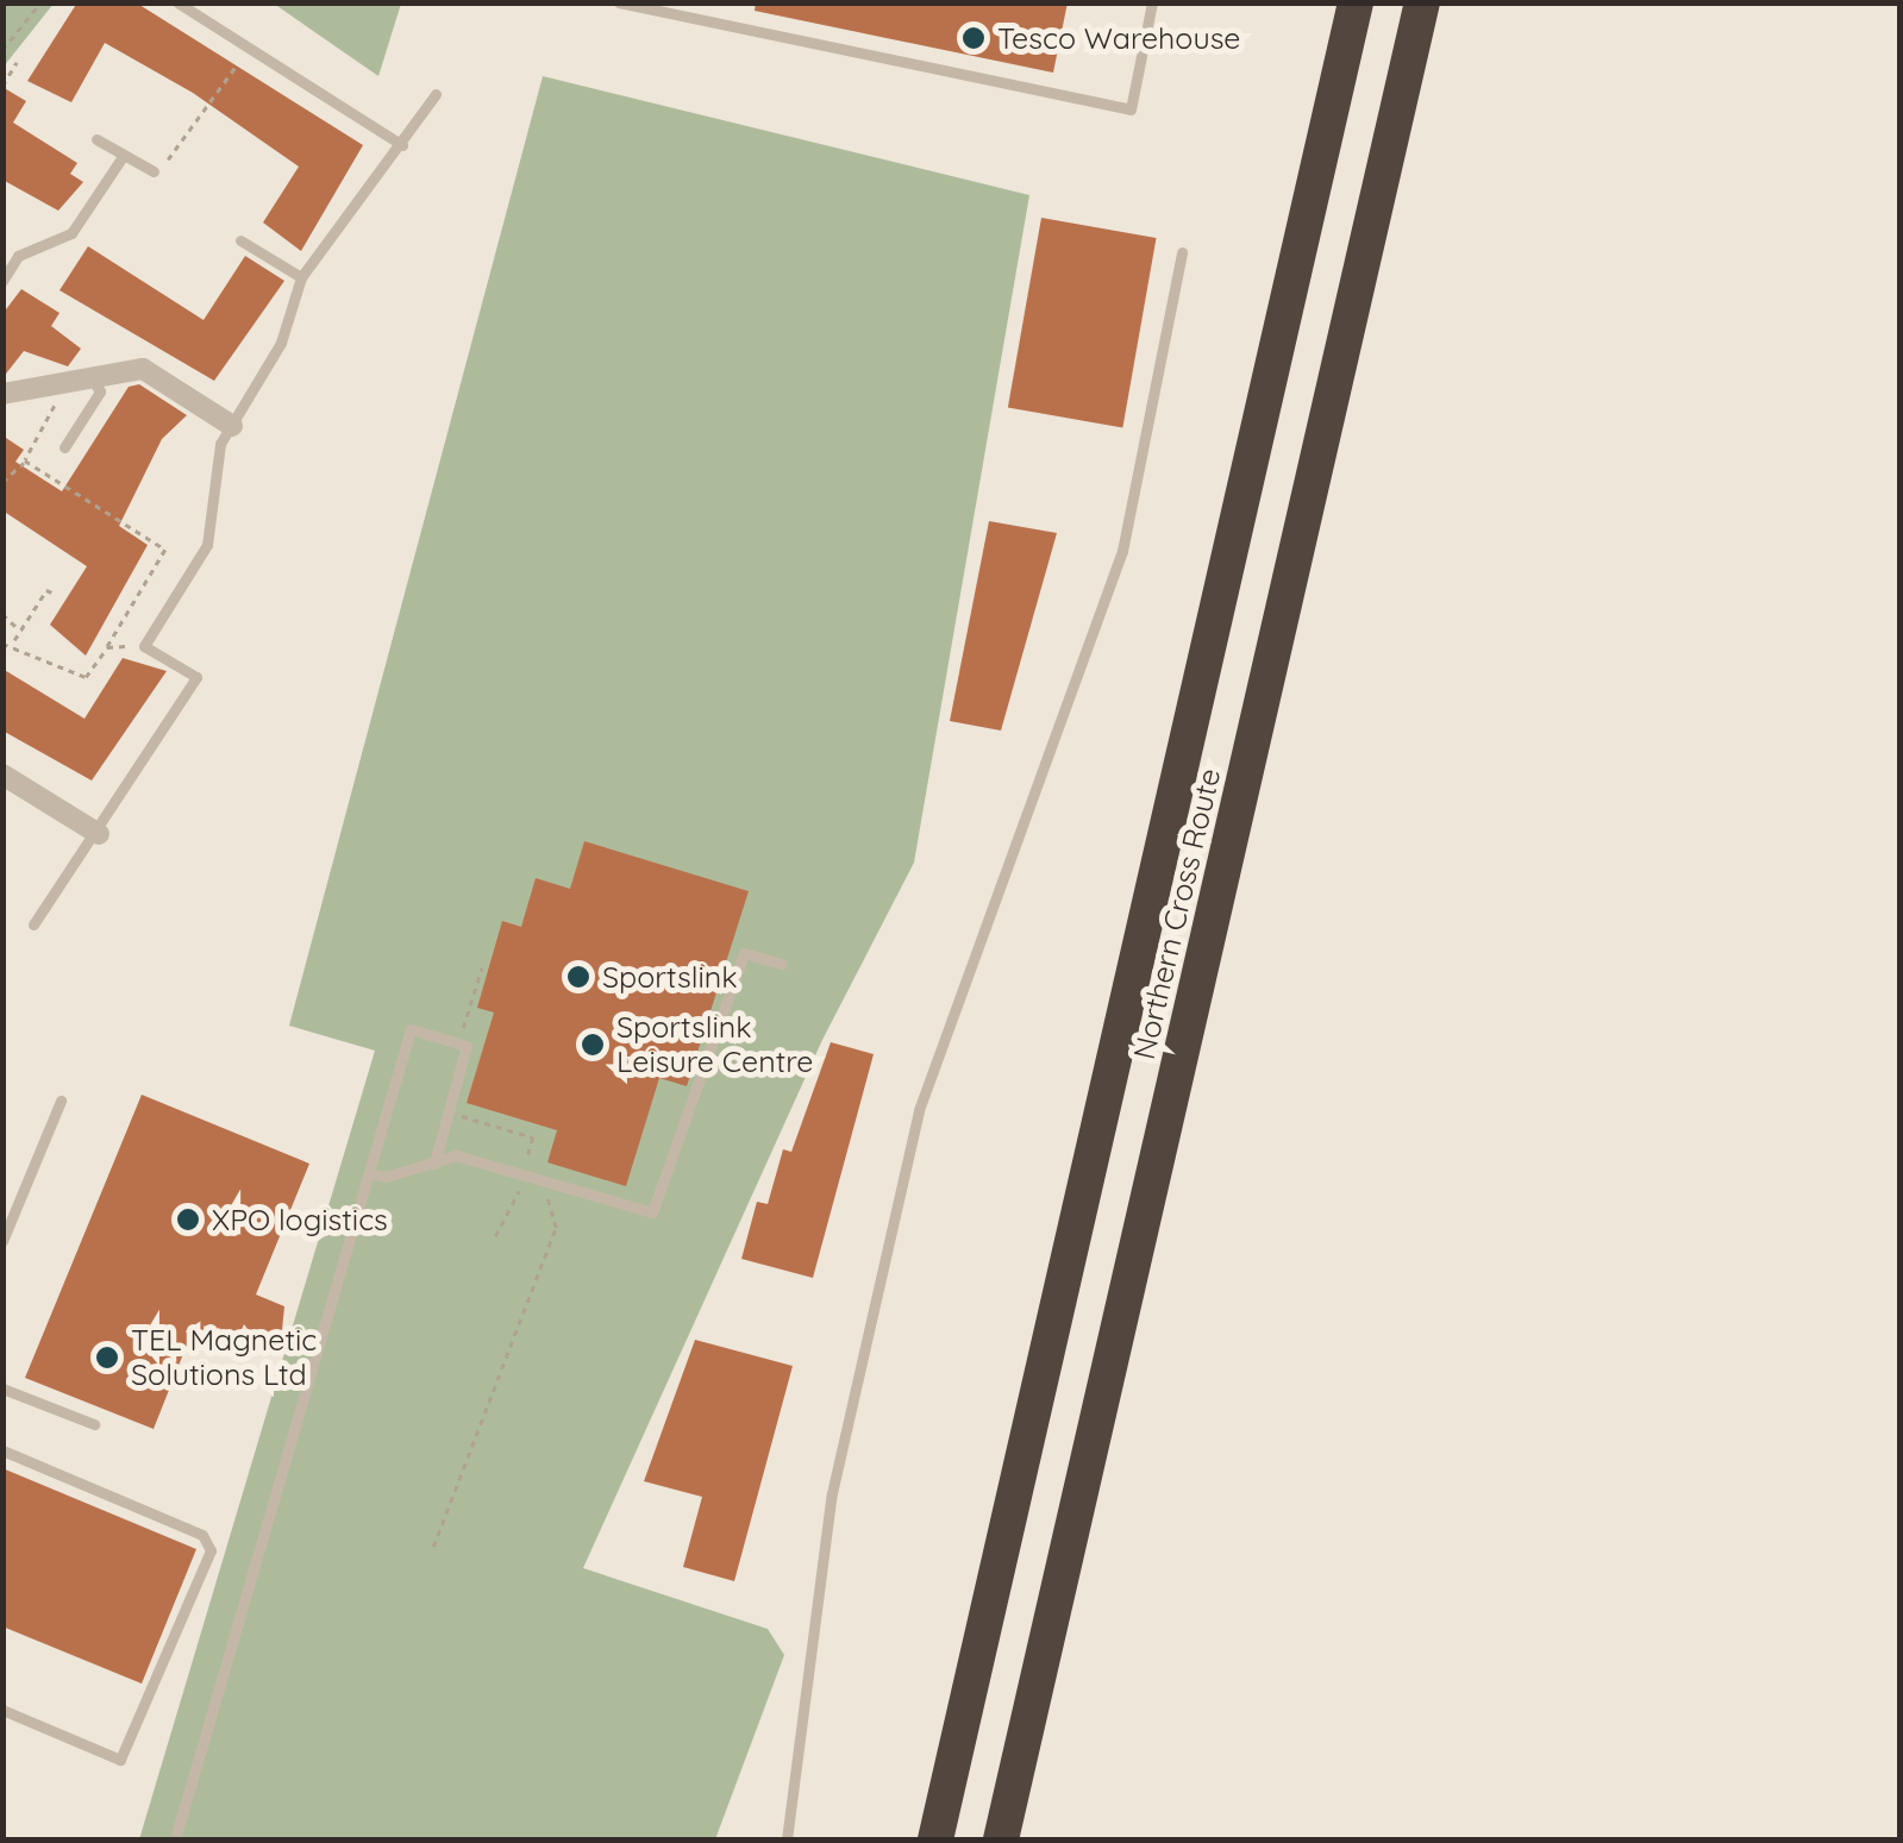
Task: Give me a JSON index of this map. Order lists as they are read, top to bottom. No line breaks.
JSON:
{"streets":{"highway":["Northern Cross Route"]},"places":["Tesco Warehouse","Sportslink","Sportslink Leisure Centre","XPO logistics","TEL Magnetic Solutions Ltd"]}
